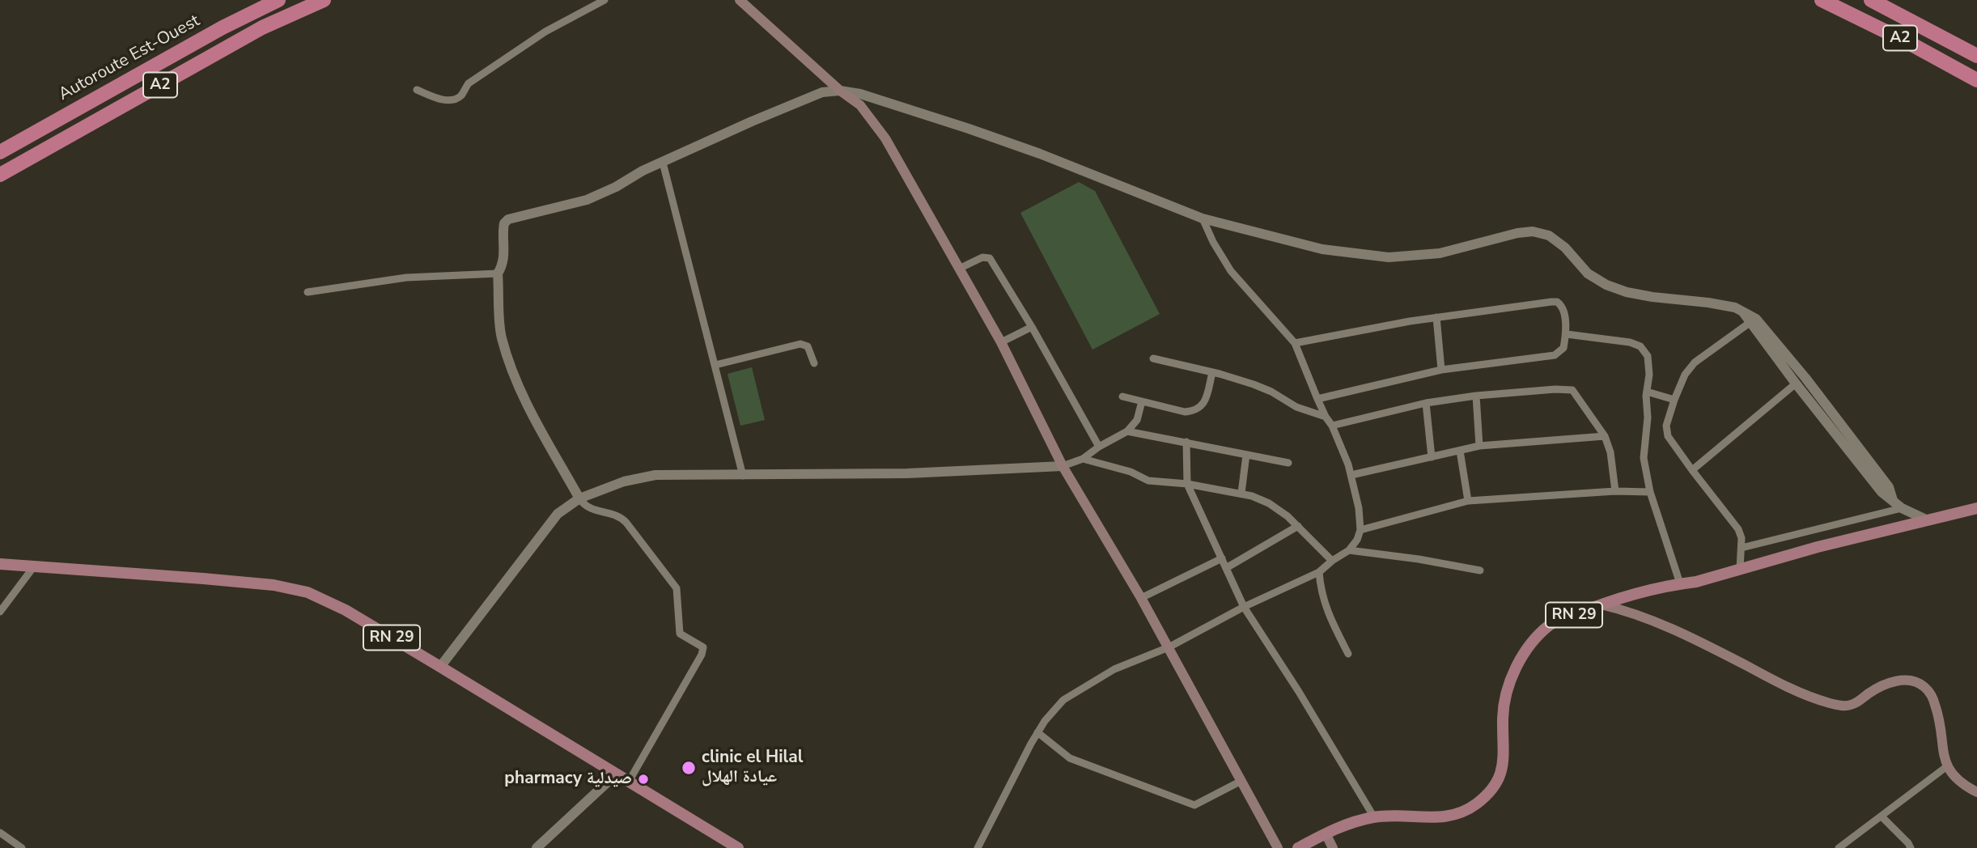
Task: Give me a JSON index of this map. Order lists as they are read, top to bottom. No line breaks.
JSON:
{"streets":{"highway":["A2","Autoroute Est-Ouest"],"main road":["RN 29"]},"places":["clinic el Hilal عيادة الهلال","pharmacy صيدلية"]}
